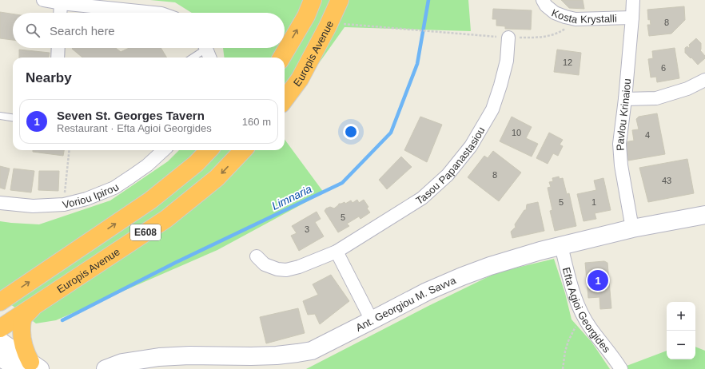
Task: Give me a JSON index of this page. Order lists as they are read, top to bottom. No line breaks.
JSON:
{"streets":{"highway":["Europis Avenue","E608"],"main road":["Ant. Georgiou M. Savva"],"street":["Kosta Krystalli","Pavlou Krinaiou","Tasou Papanastasiou","Voriou Ipirou","Efta Agioi Georgides"]},"crossings":[["Kosta Krystalli","Pavlou Krinaiou"],["Pavlou Krinaiou","Ant. Georgiou M. Savva"],["Ant. Georgiou M. Savva","Efta Agioi Georgides"]],"water":["Limnaria"],"house_numbers":["8","12","6","10","4","8","43","5","1","5","3"],"page":{"search":"Search here","heading":"Nearby","list":[{"mark":"1","name":"Seven St. Georges Tavern","note":"Restaurant · Efta Agioi Georgides","value":"160 m"}],"pins":"1","map_buttons":["+","−"]}}
